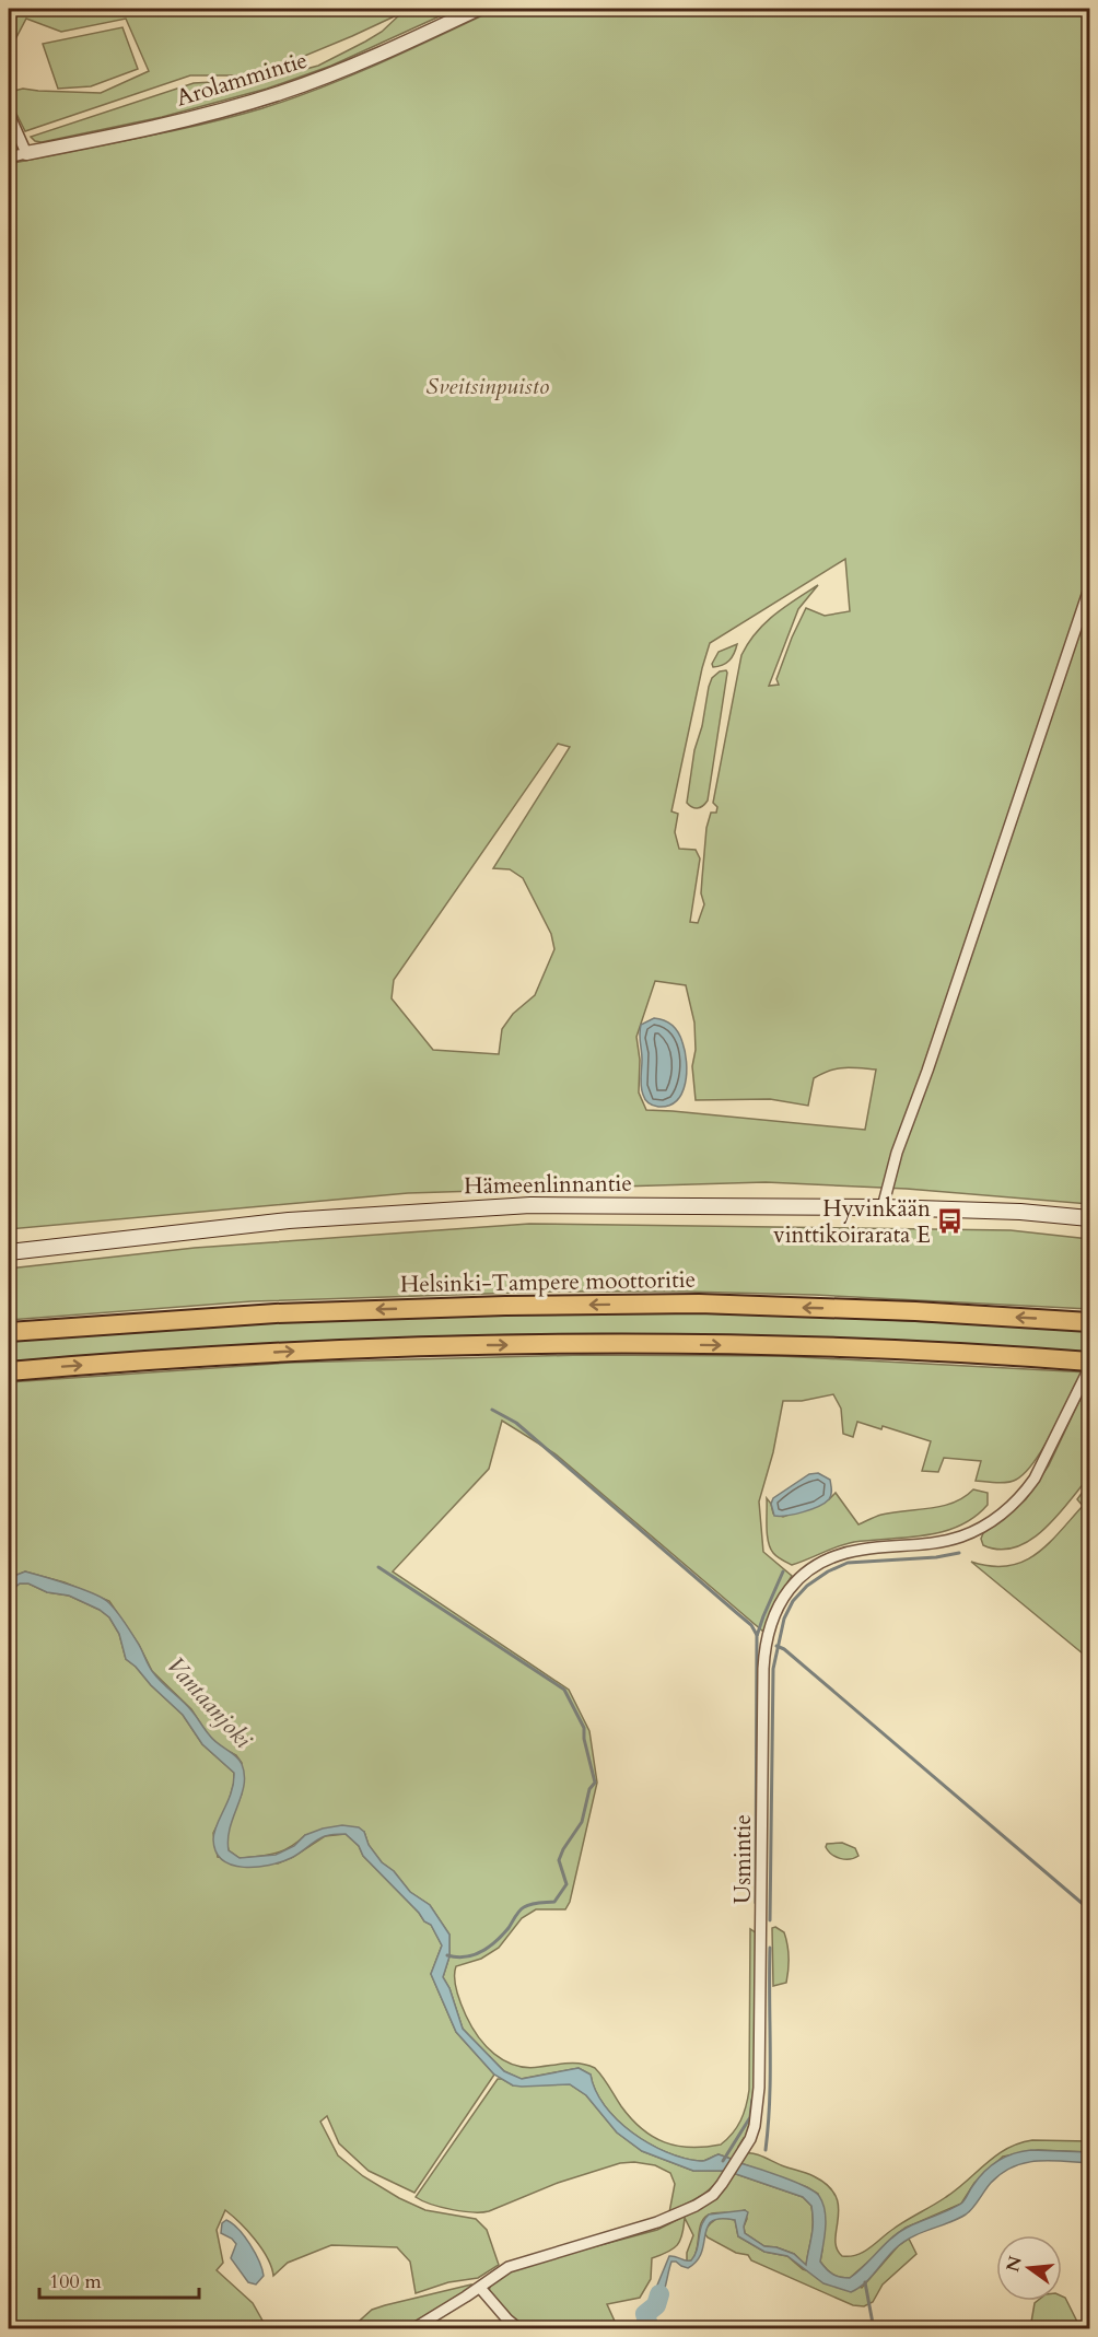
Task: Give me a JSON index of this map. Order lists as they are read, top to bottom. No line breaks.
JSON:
{"streets":{"highway":["Helsinki-Tampere moottoritie"],"main road":["Hämeenlinnantie"],"street":["Arolammintie","Usmintie"]},"water":["Vantaanjoki"],"parks":["Sveitsinpuisto"],"places":{"bus stop":["Hyvinkään vinttikoirarata E"]},"scale_bar":"100 m","north":"left"}
